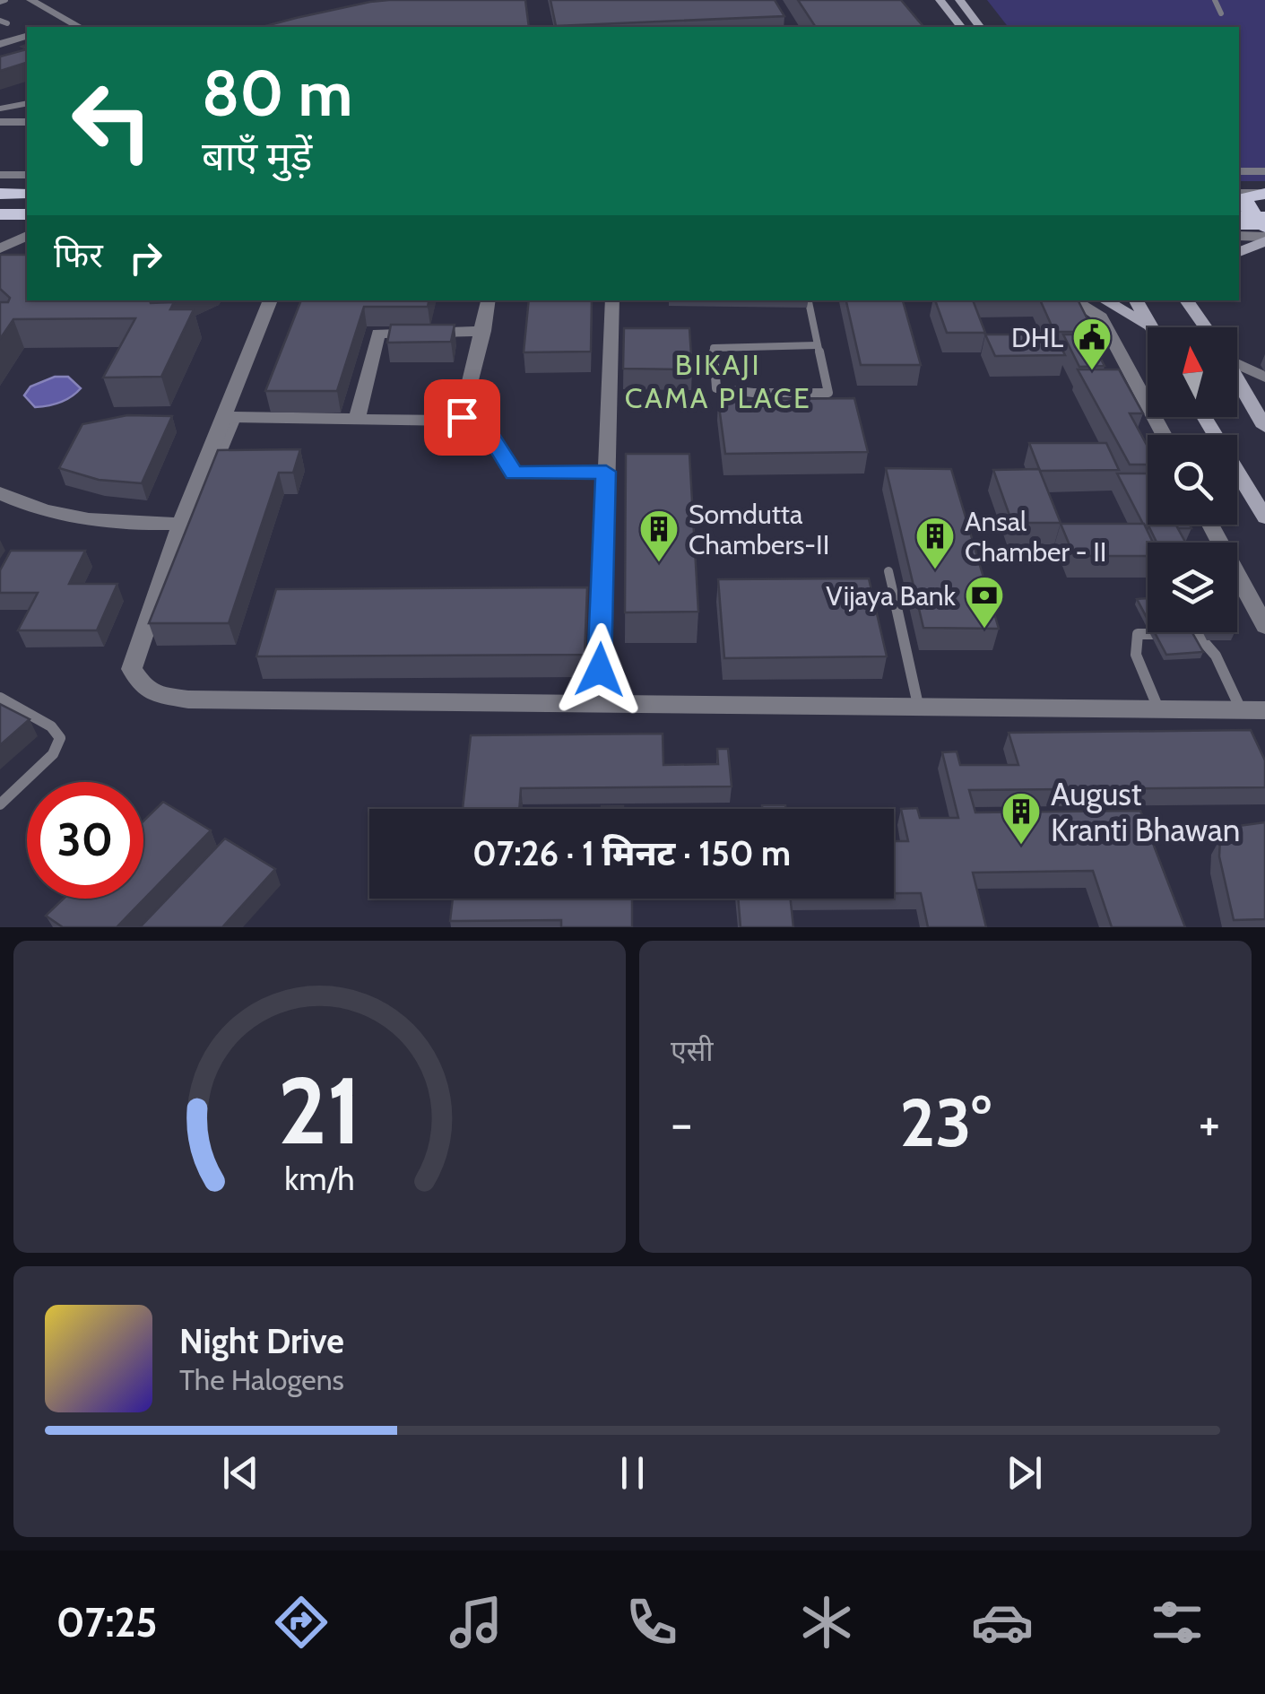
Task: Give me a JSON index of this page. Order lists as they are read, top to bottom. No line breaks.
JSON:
{"districts":["BIKAJI CAMA PLACE"],"places":{"public building":["DHL"],"building":["Somdutta Chambers-II","Ansal Chamber - II","August Kranti Bhawan"],"bank":["Vijaya Bank"]},"north":"top","page":{"turn":["80 m","बाएँ मुड़ें"],"then":"फिर","limit":"30","trip":"07:26 · 1 मिनट · 150 m","tile":"एसी","heat":["−","23°","+"],"song":["Night Drive","The Halogens"],"tabs":"07:25","gauge":["21","km/h"]}}
